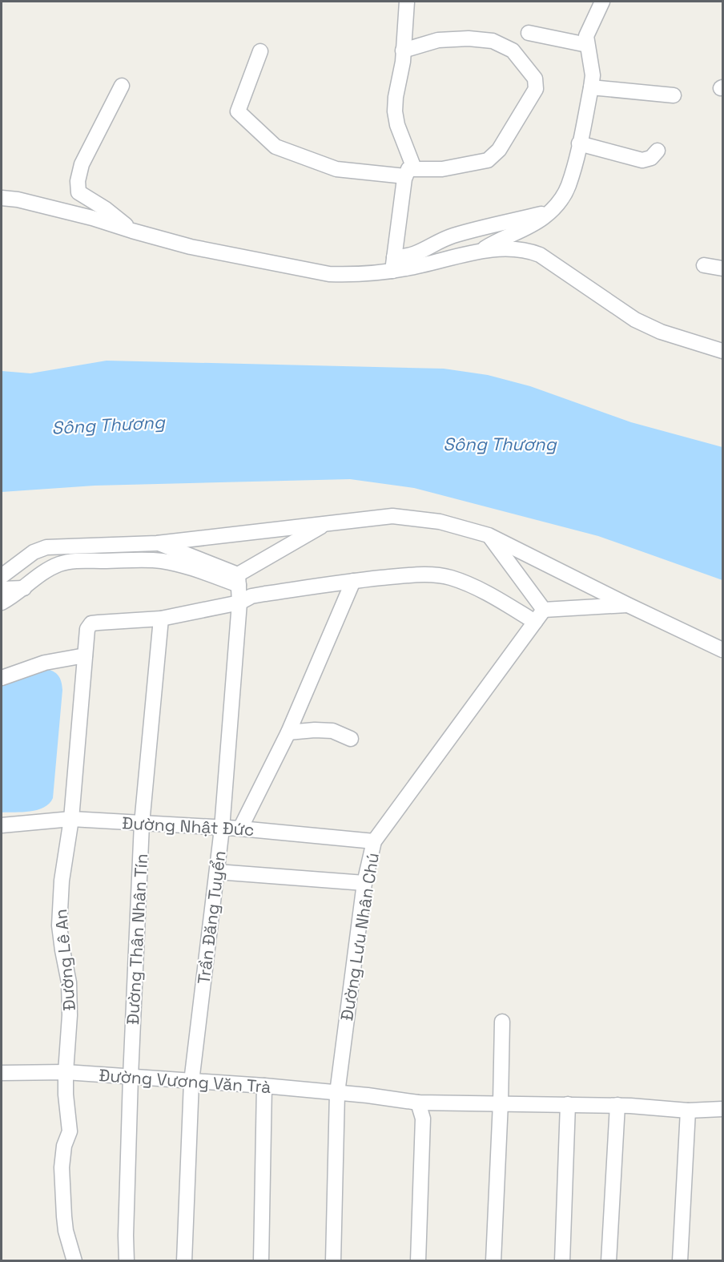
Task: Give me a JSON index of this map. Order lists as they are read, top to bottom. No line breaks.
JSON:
{"streets":{"street":["Đường Nhật Đức","Trần Đăng Tuyển","Đường Lưu Nhân Chú","Đường Thân Nhân Tín","Đường Lê An","Đường Vương Văn Trà"]},"crossings":[["Đường Nhật Đức","Trần Đăng Tuyển"],["Đường Nhật Đức","Đường Lưu Nhân Chú"],["Đường Nhật Đức","Đường Thân Nhân Tín"],["Đường Nhật Đức","Đường Lê An"],["Trần Đăng Tuyển","Đường Vương Văn Trà"],["Đường Lưu Nhân Chú","Đường Vương Văn Trà"],["Đường Thân Nhân Tín","Đường Lê An"],["Đường Thân Nhân Tín","Đường Vương Văn Trà"],["Đường Lê An","Đường Vương Văn Trà"]],"water":["Sông Thương"]}
